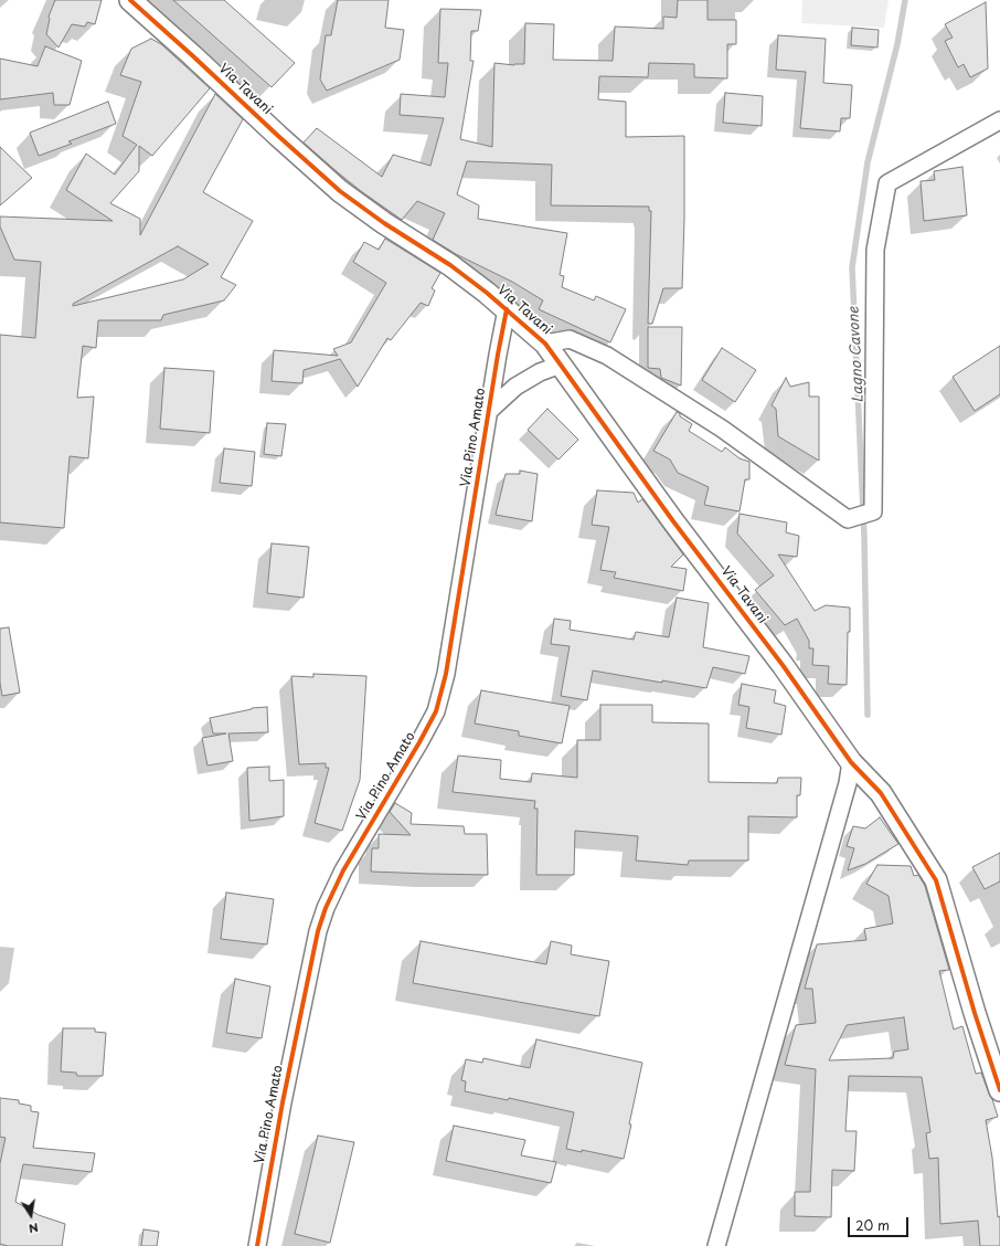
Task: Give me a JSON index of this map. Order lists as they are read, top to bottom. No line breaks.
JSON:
{"streets":{"street":["Via Tavani","Via Pino Amato"]},"crossings":[["Via Tavani","Via Pino Amato"]],"water":["Lagno Cavone"],"scale_bar":"20 m","north":"bottom"}
